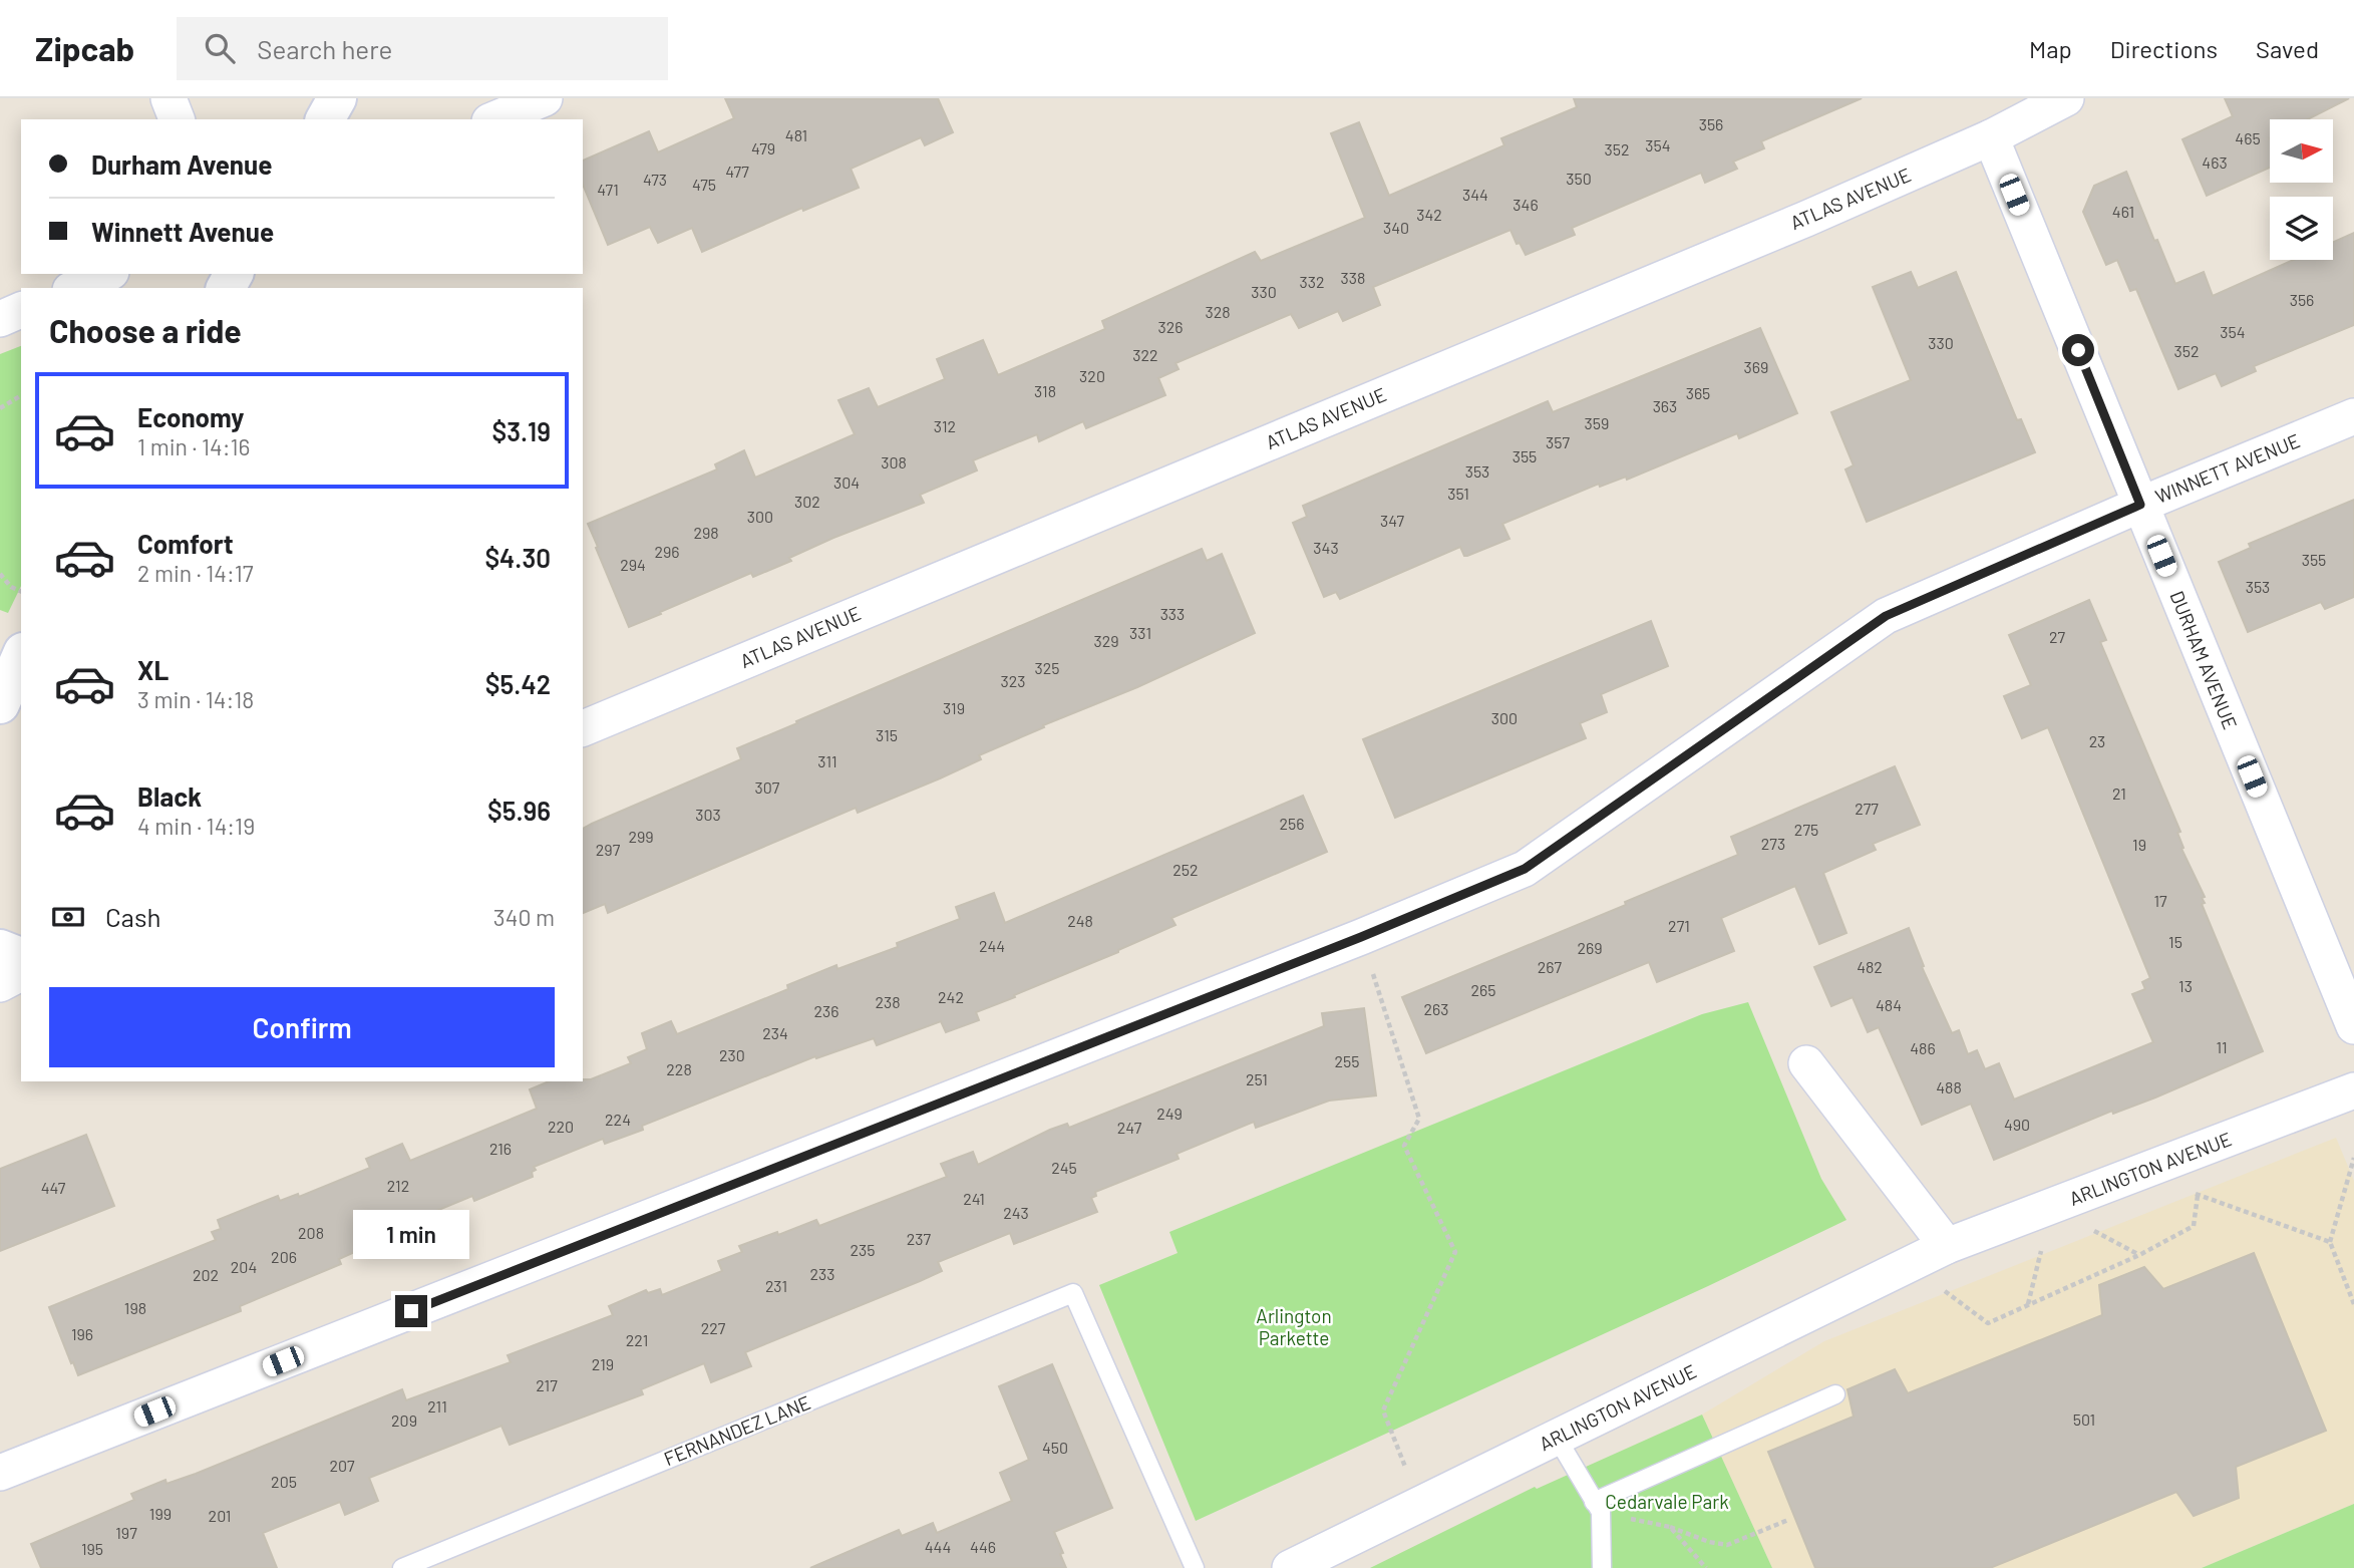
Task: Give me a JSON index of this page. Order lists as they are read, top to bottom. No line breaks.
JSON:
{"streets":{"street":["ATLAS AVENUE","WINNETT AVENUE","DURHAM AVENUE","ARLINGTON AVENUE"],"lane":["FERNANDEZ LANE"]},"crossings":[["ATLAS AVENUE","DURHAM AVENUE"],["WINNETT AVENUE","DURHAM AVENUE"]],"parks":["Arlington Parkette","Cedarvale Park"],"house_numbers":["356","481","465","354","479","352","463","477","350","473","475","471","344","346","461","342","340","338","332","330","356","328","326","354","330","352","322","369","320","318","365","363","359","312","357","355","308","353","304","351","302","300","347","298","343","296","355","294","353","333","331","27","329","325","323","319","300","315","23","311","307","21","277","303","256","275","299","273","19","297","252","17","248","271","15","244","269","267","482","13","265","242","238","484","263","236","234","11","486","230","255","228","251","488","249","224","490","220","247","216","245","212","447","241","243","208","237","235","206","204","233","202","231","198","227","196","221","219","217","211","501","209","450","207","205","199","201","197","444","446","195"],"north":"right","page":{"header":"Zipcab","search":"Search here","nav":["Map","Directions","Saved"],"banner":["Durham Avenue","Winnett Avenue"],"heading":"Choose a ride","list":[{"name":"Economy","note":"1 min · 14:16","value":"$3.19"},{"name":"Comfort","note":"2 min · 14:17","value":"$4.30"},{"name":"XL","note":"3 min · 14:18","value":"$5.42"},{"name":"Black","note":"4 min · 14:19","value":"$5.96"}],"pay":["Cash","340 m"],"buttons":"Confirm","bubble":"1 min"}}
